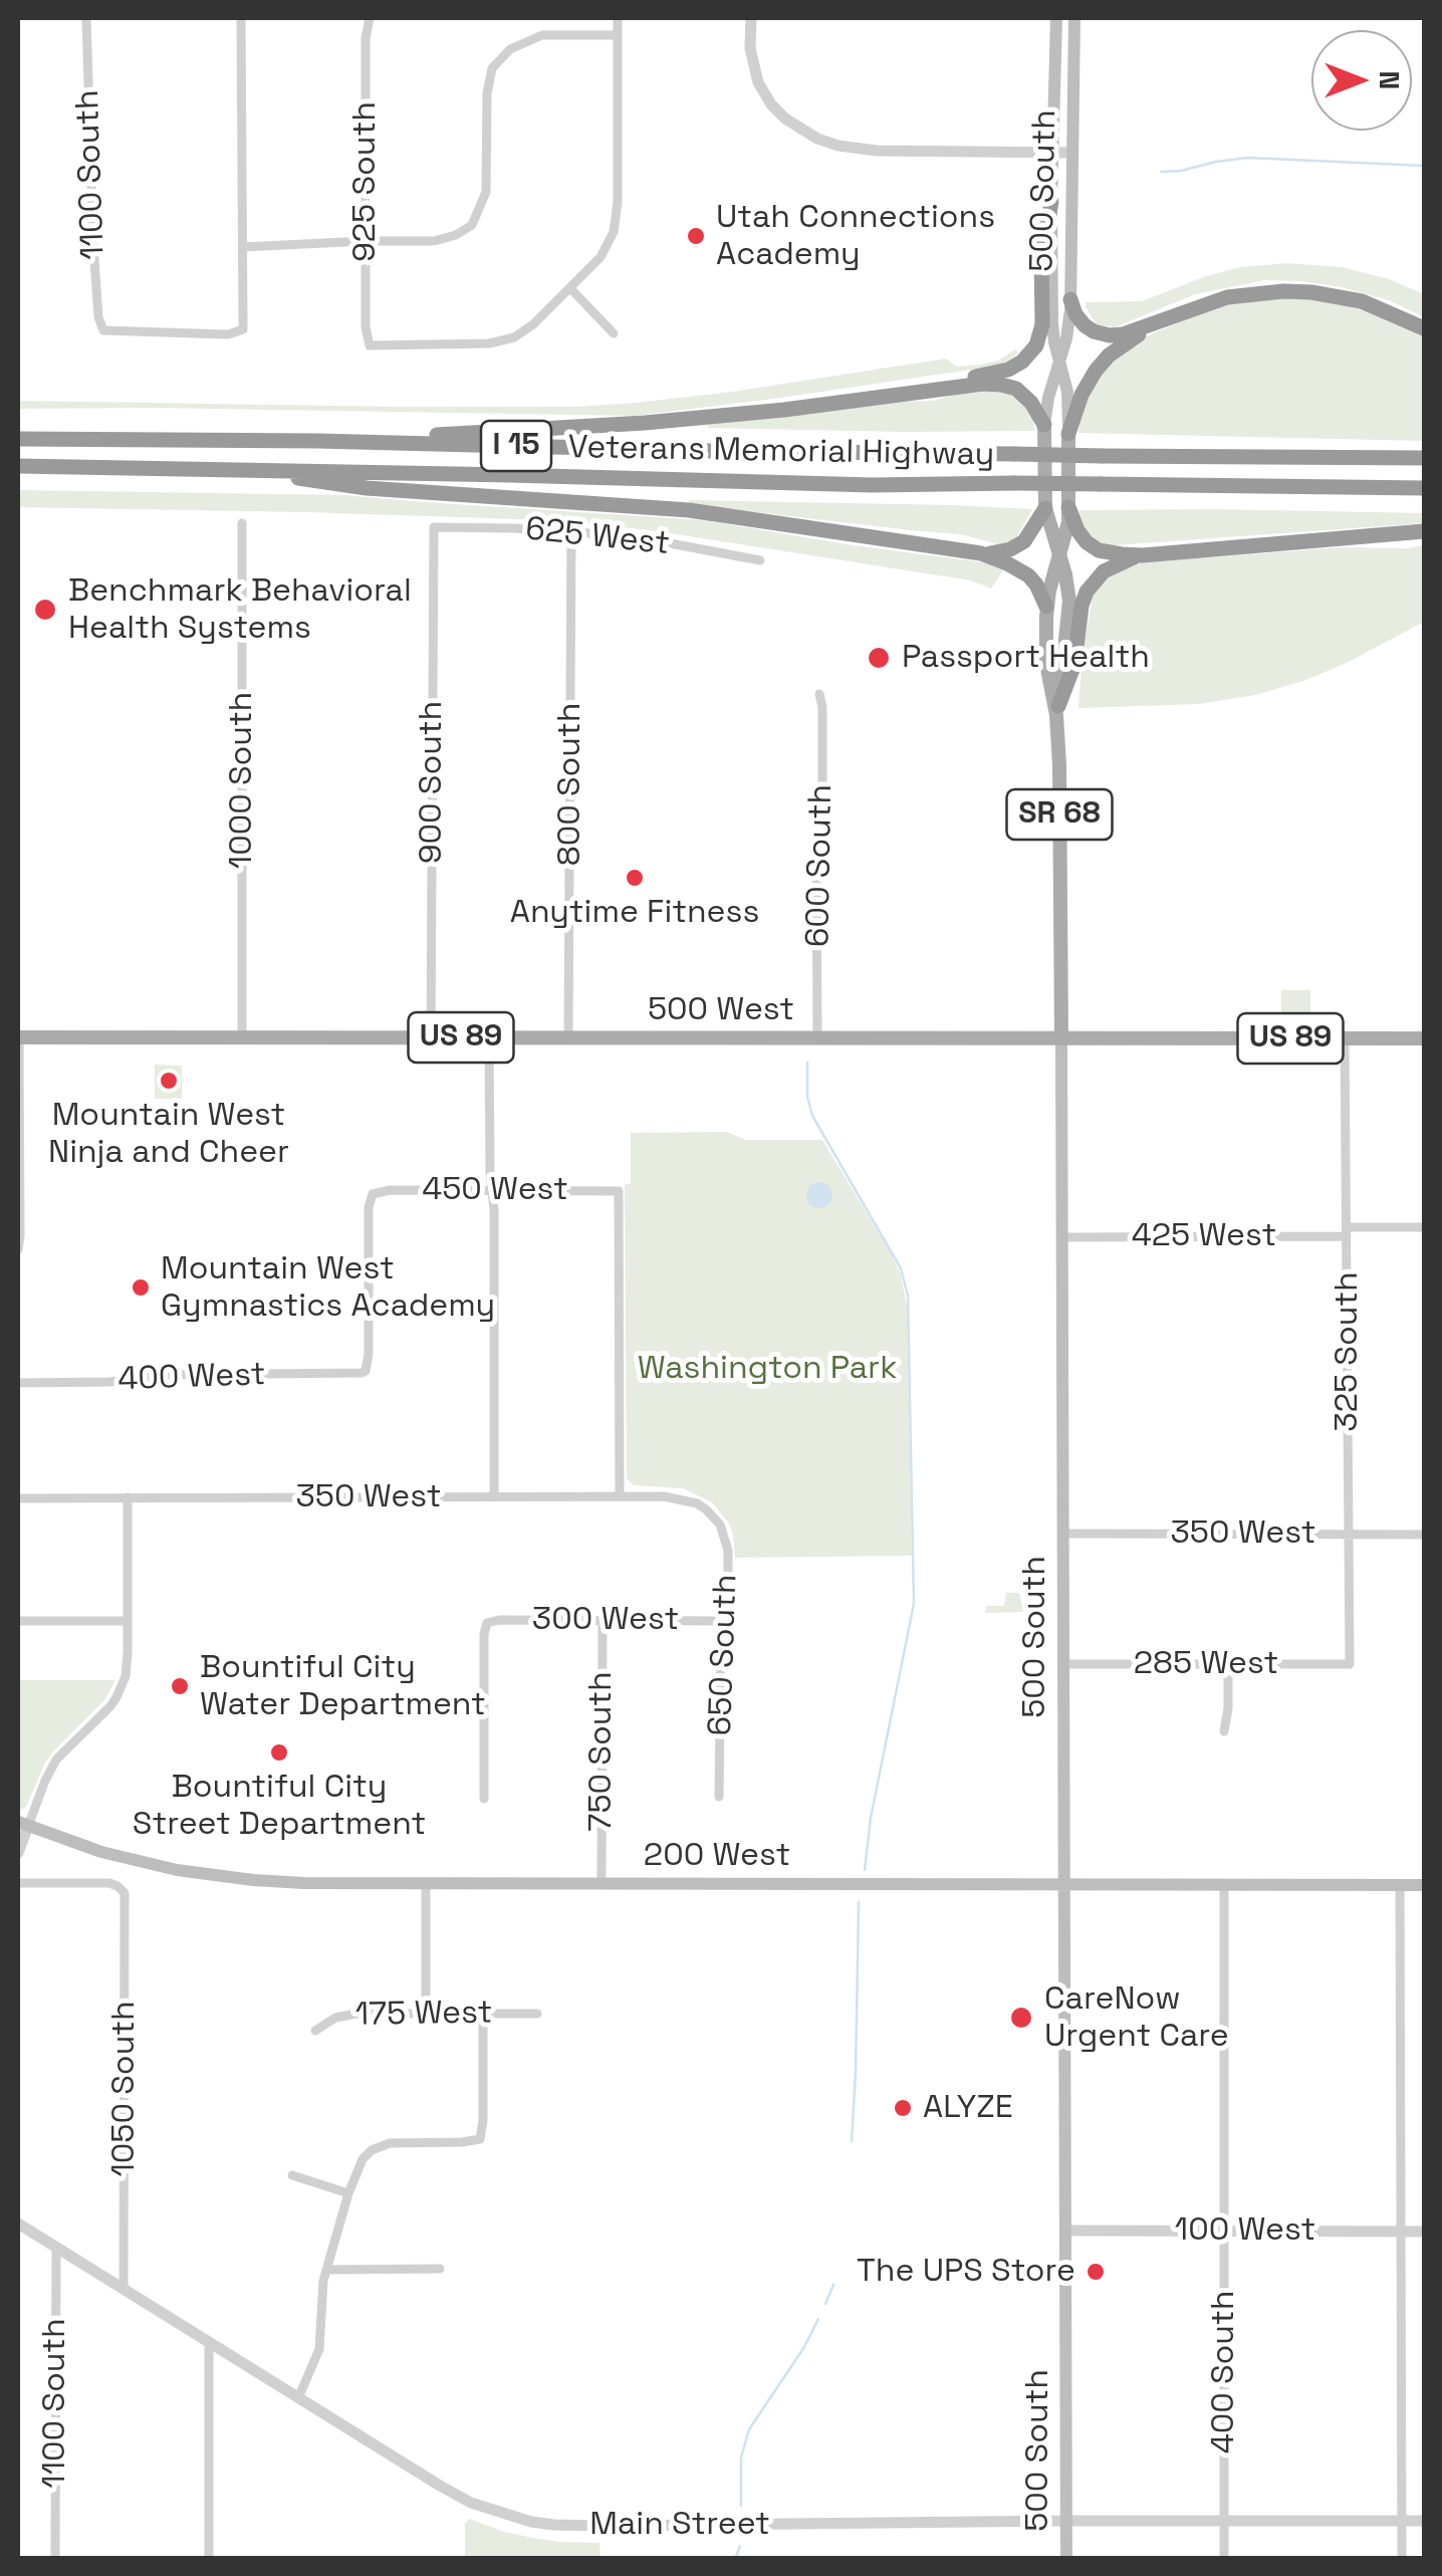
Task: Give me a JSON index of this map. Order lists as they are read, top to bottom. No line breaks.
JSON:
{"streets":{"highway":["I 15","Veterans Memorial Highway"],"main road":["500 South","SR 68","500 West","US 89","200 West"],"street":["1100 South","925 South","625 West","1000 South","900 South","800 South","600 South","450 West","425 West","325 South","400 West","350 West","300 West","650 South","285 West","750 South","175 West","1050 South","100 West","400 South","Main Street"]},"crossings":[["1100 South","Main Street"],["500 South","500 West"],["500 South","425 West"],["500 South","350 West"],["500 South","285 West"],["500 South","200 West"],["500 South","100 West"],["500 South","Main Street"],["625 West","900 South"],["625 West","800 South"],["1000 South","500 West"],["900 South","500 West"],["800 South","500 West"],["600 South","500 West"],["500 West","325 South"],["450 West","400 West"],["450 West","350 West"],["425 West","325 South"],["325 South","350 West"],["325 South","285 West"],["350 West","650 South"],["300 West","650 South"],["300 West","750 South"],["750 South","200 West"],["200 West","400 South"],["1050 South","Main Street"],["100 West","400 South"],["400 South","Main Street"]],"parks":["Washington Park"],"places":["Utah Connections Academy","Benchmark Behavioral Health Systems","Passport Health","Anytime Fitness","Mountain West Ninja and Cheer","Mountain West Gymnastics Academy","Bountiful City Water Department","Bountiful City Street Department","CareNow Urgent Care","ALYZE","The UPS Store"],"north":"right"}
